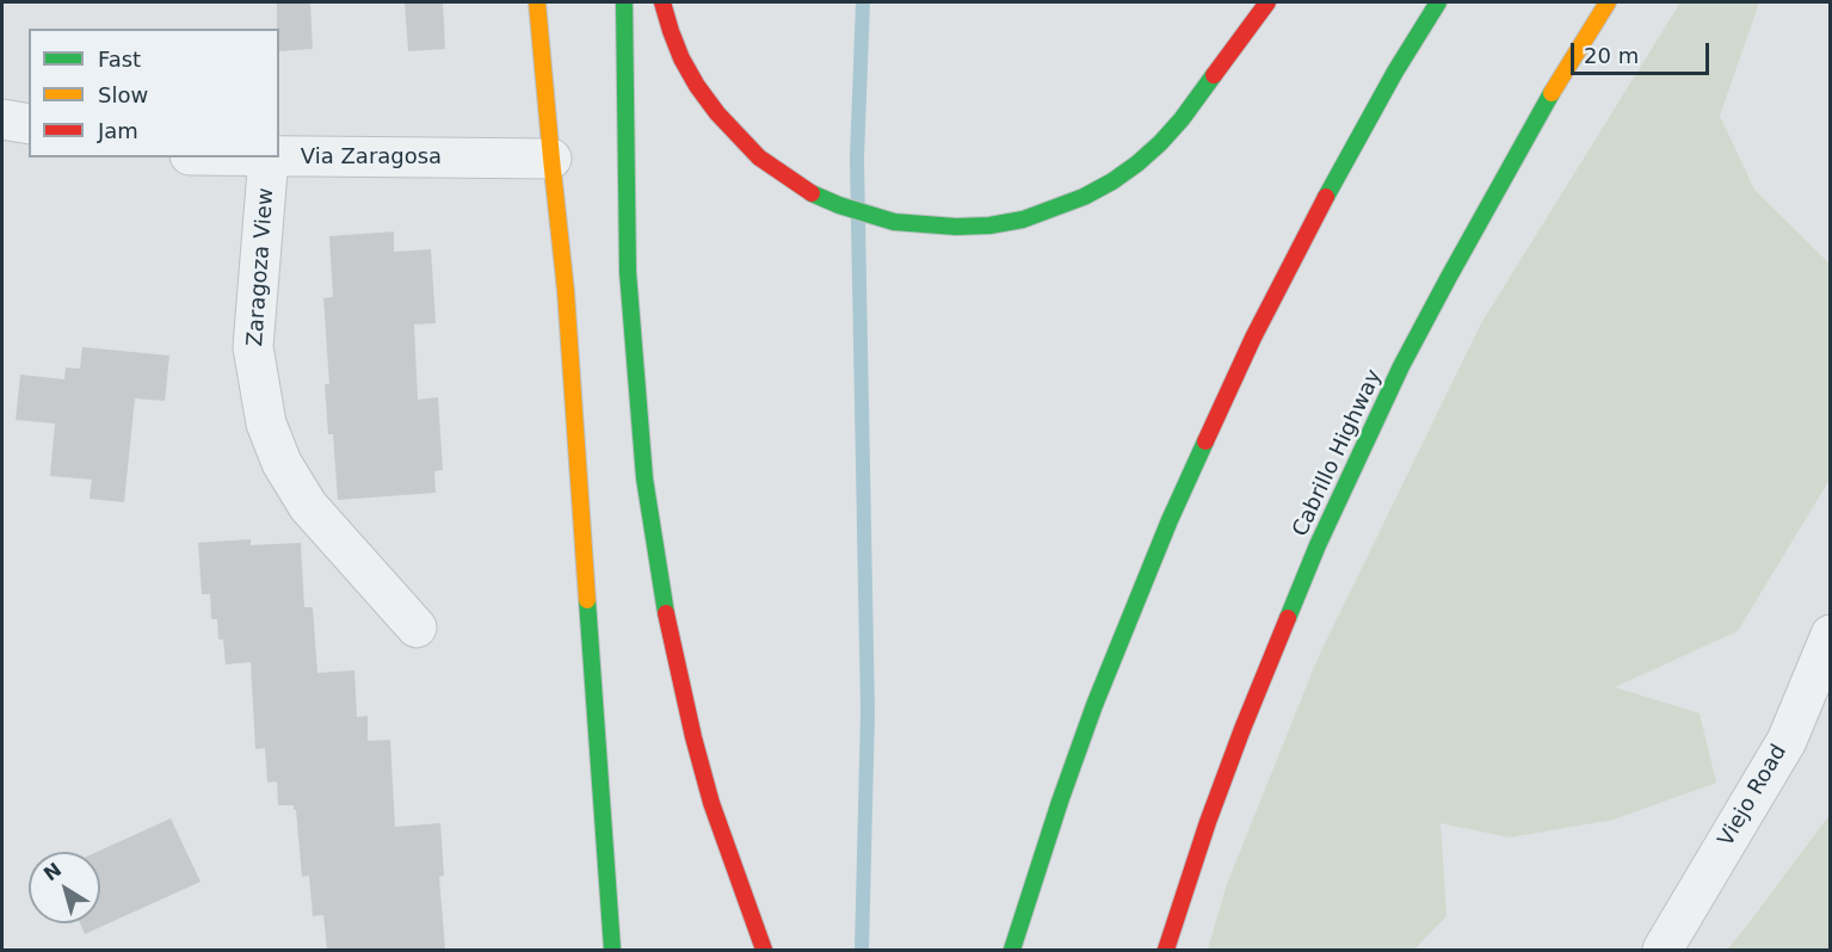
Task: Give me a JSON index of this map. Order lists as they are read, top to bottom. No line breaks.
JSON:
{"streets":{"main road":["Cabrillo Highway"],"street":["Via Zaragosa","Zaragoza View","Viejo Road"]},"legend":["Fast","Slow","Jam"],"scale_bar":"20 m","north":"top left"}
